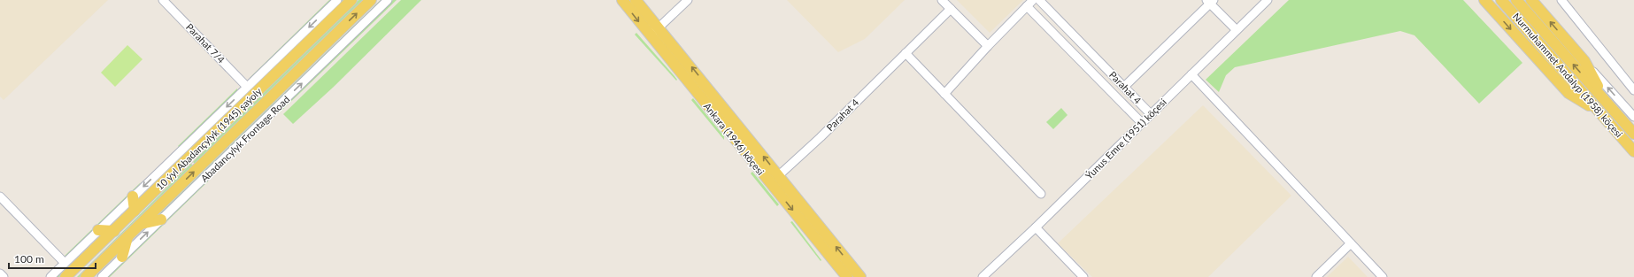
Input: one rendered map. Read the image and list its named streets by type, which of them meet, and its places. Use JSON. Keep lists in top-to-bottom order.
{
  "streets": {
    "main road": ["Nurmuhammet Andalyp (1958) köçesi", "10 ýyl Abadançylyk (1945) şaýoly", "Ankara (1946) köçesi"],
    "street": [
      "Parahat 7/4",
      "Parahat 4",
      "Abadancylyk Frontage Road",
      "Ýunus Emre (1951) köçesi"
    ]
  },
  "crossings": [
    ["Parahat 4", "Ankara (1946) köçesi"],
    ["Parahat 4", "Ýunus Emre (1951) köçesi"]
  ],
  "scale_bar": "100 m"
}
